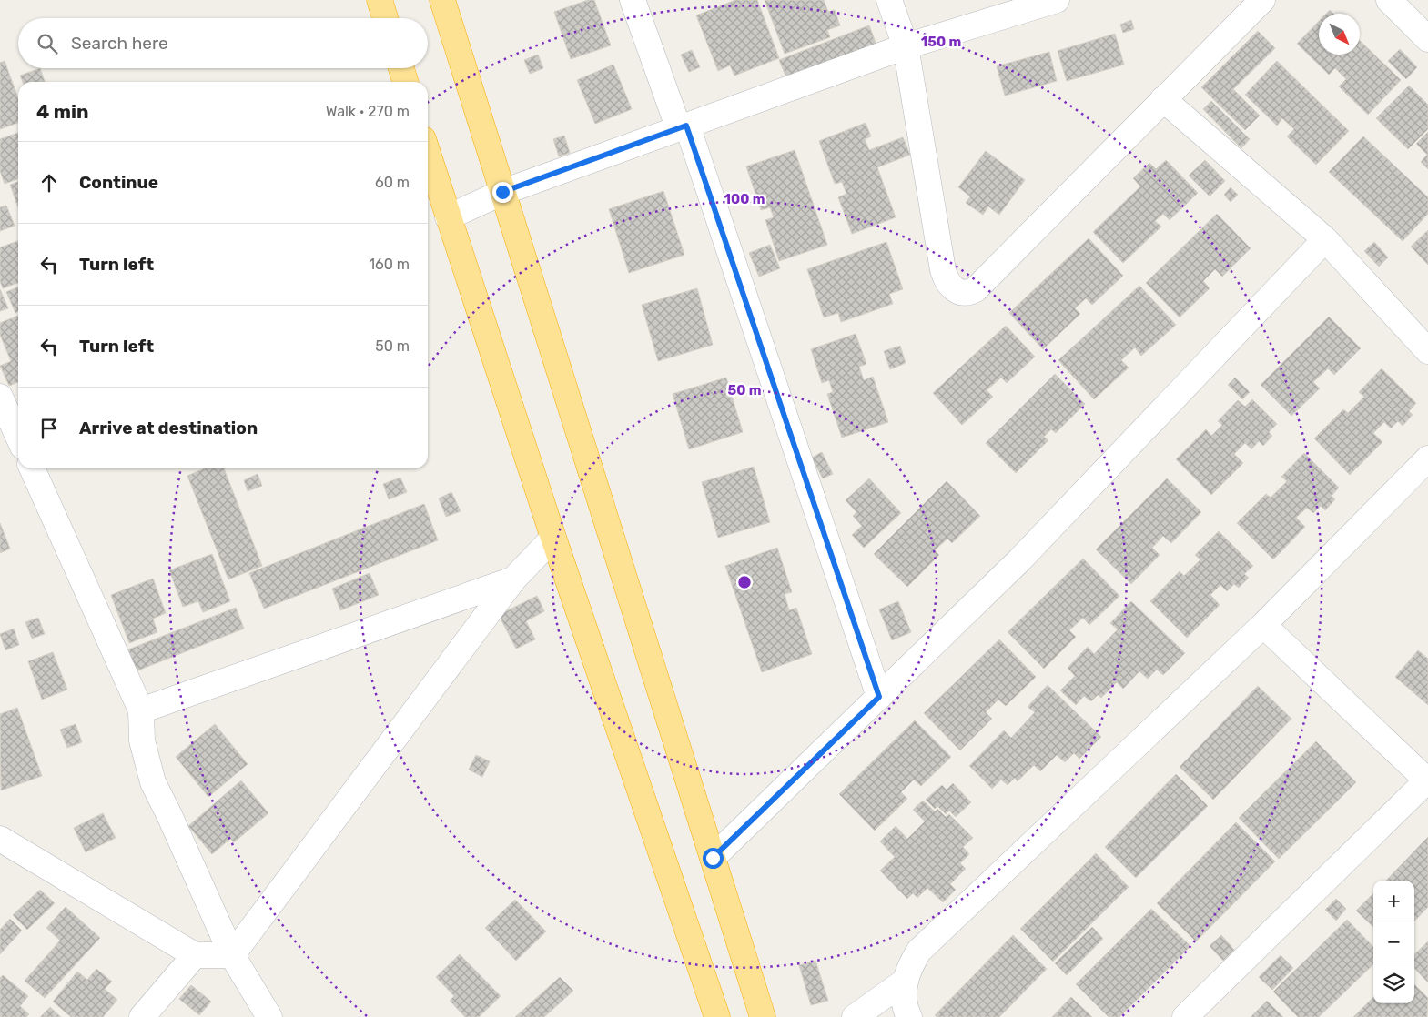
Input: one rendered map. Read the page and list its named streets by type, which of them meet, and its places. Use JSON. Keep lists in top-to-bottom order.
{
  "north": "bottom right",
  "page": {
    "search": "Search here",
    "heading": ["4 min", "Walk · 270 m"],
    "list": [
      ["Continue", "60 m"],
      ["Turn left", "160 m"],
      ["Turn left", "50 m"],
      "Arrive at destination"
    ],
    "map_buttons": ["+", "−"]
  },
  "rings": ["150 m", "100 m", "50 m"]
}
